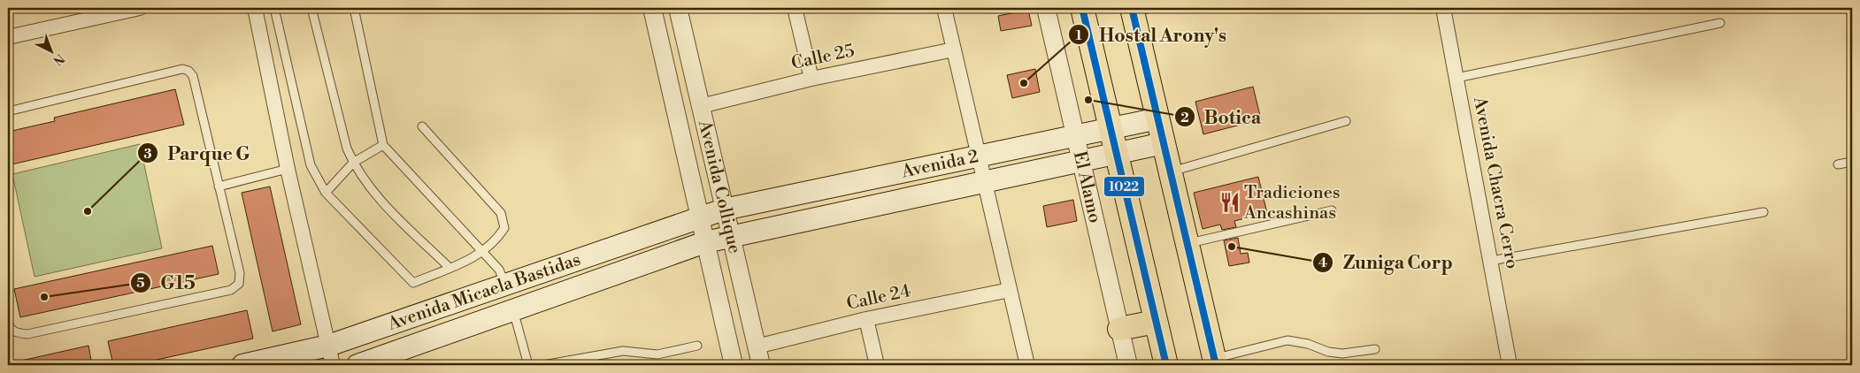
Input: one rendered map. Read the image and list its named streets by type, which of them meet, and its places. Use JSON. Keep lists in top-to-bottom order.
{
  "streets": {
    "main road": ["Avenida 2", "Avenida Micaela Bastidas"],
    "street": [
      "Calle 25",
      "Avenida Chacra Cerro",
      "Avenida Collique",
      "El Alamo",
      "Calle 24"
    ]
  },
  "crossings": [
    ["Calle 25", "Avenida Collique"],
    ["Avenida 2", "Avenida Collique"],
    ["Avenida 2", "El Alamo"],
    ["Avenida 2", "Avenida Micaela Bastidas"],
    ["Avenida Collique", "Avenida Micaela Bastidas"],
    ["Avenida Collique", "Calle 24"]
  ],
  "places": {
    "other": [
      "Hostal Arony's",
      "Botica",
      "Parque G",
      "Zuniga Corp",
      "G15"
    ],
    "restaurant": ["Tradiciones Ancashinas"]
  },
  "lines": ["transit line 1022"],
  "north": "bottom right"
}
